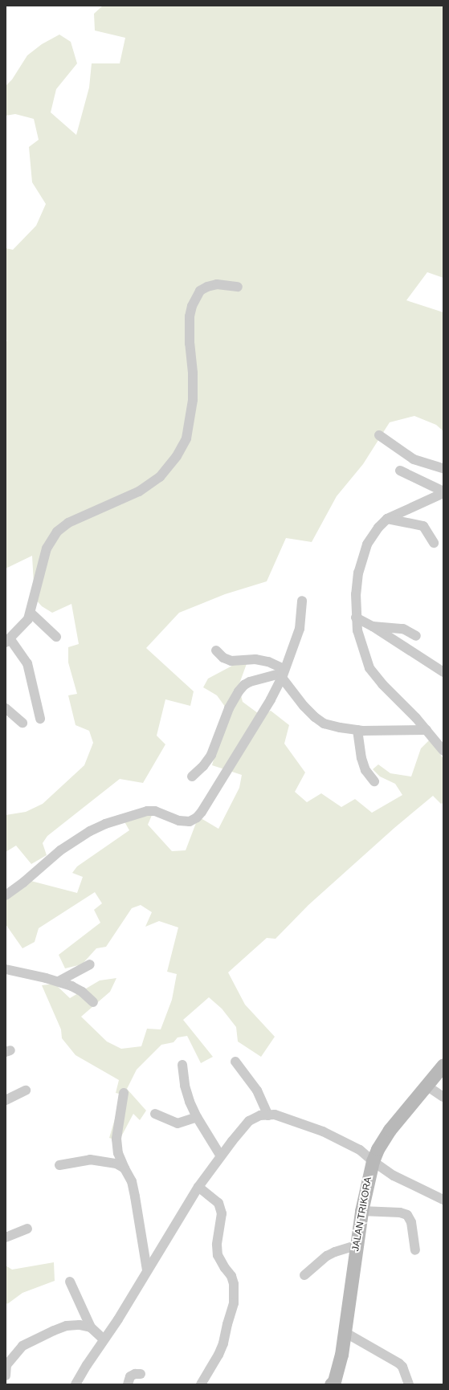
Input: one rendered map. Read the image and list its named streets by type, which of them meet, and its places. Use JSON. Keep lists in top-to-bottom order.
{
  "streets": {
    "street": ["JALAN TRIKORA"]
  }
}
